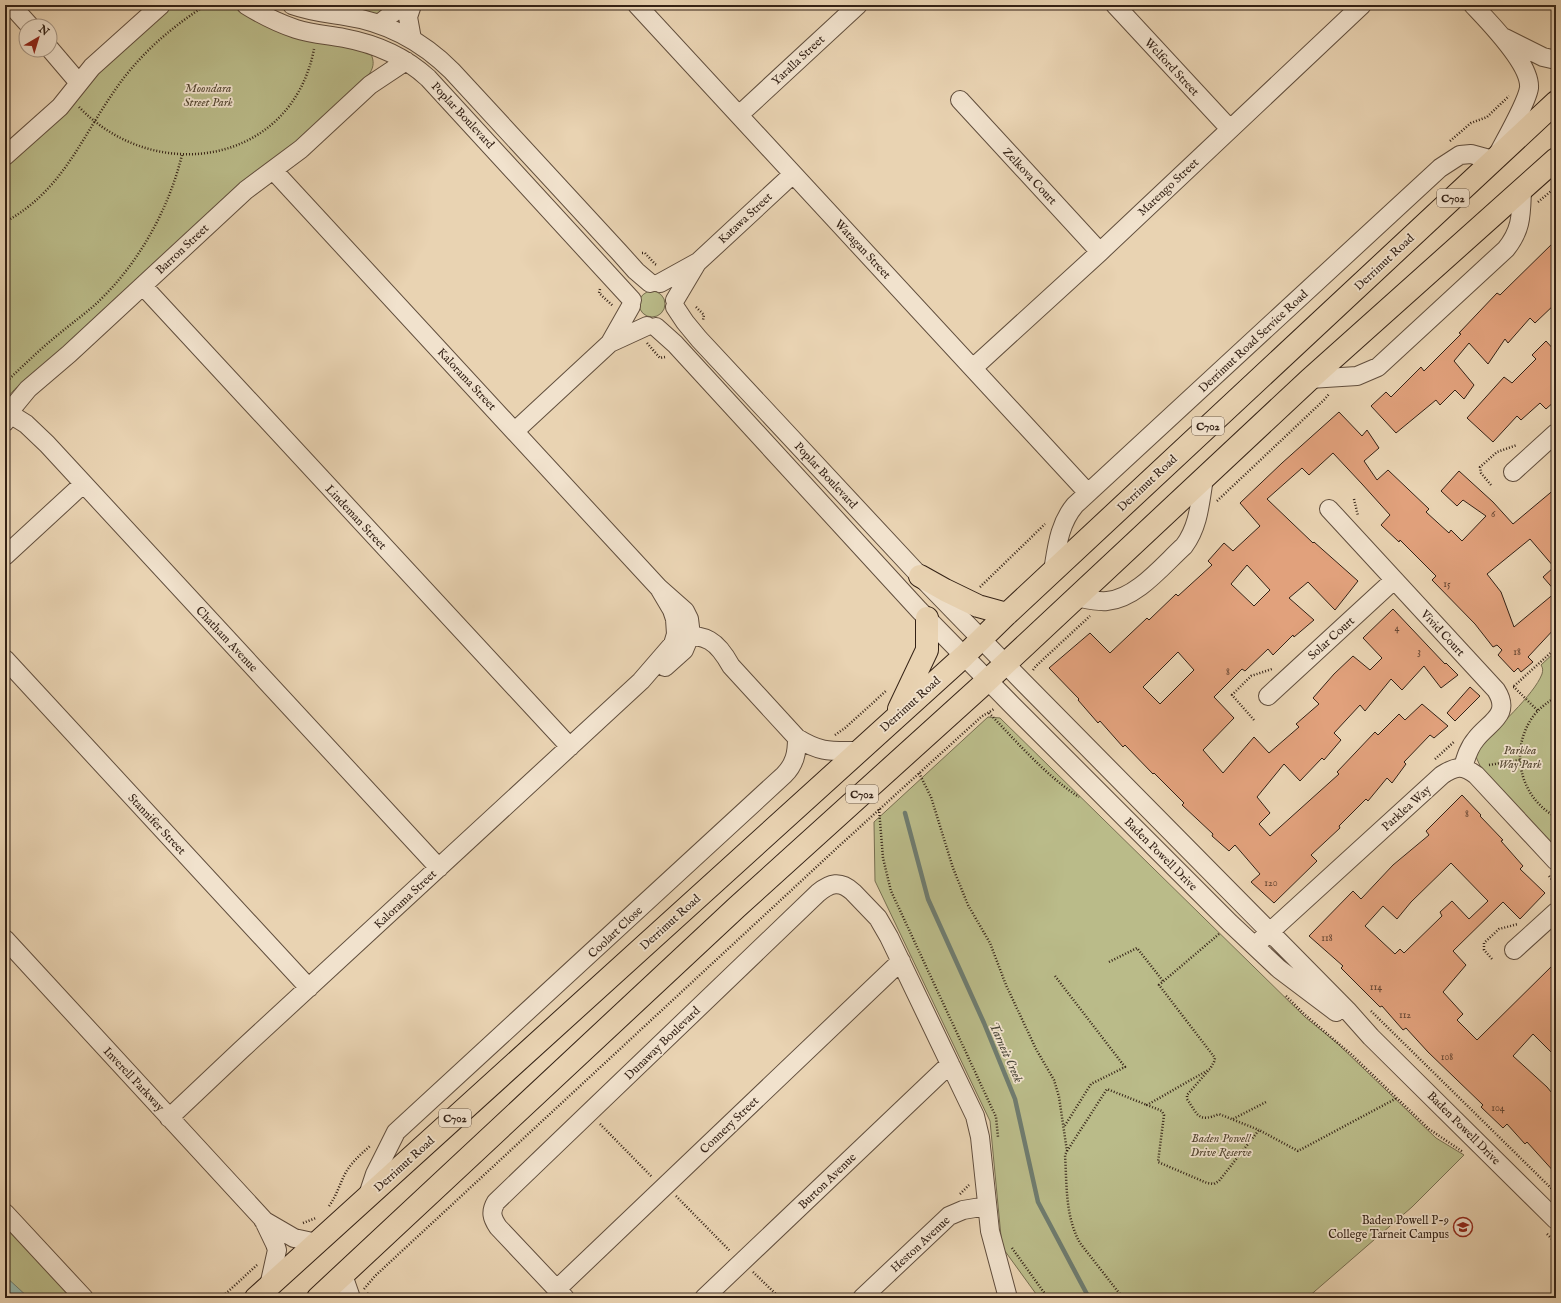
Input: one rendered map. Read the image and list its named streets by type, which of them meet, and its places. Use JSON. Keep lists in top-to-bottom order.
{
  "streets": {
    "highway": ["C702", "Derrimut Road"],
    "street": [
      "Yaralla Street",
      "Welford Street",
      "Poplar Boulevard",
      "Zelkova Court",
      "Marengo Street",
      "Katawa Street",
      "Barron Street",
      "Watagan Street",
      "Derrimut Road Service Road",
      "Kalorama Street",
      "Lindeman Street",
      "Vivid Court",
      "Solar Court",
      "Chatham Avenue",
      "Parklea Way",
      "Stannifer Street",
      "Baden Powell Drive",
      "Coolart Close",
      "Dunaway Boulevard",
      "Inverell Parkway",
      "Connery Street",
      "Burton Avenue",
      "Heston Avenue"
    ]
  },
  "crossings": [
    ["Yaralla Street", "Watagan Street"],
    ["Welford Street", "Marengo Street"],
    ["Poplar Boulevard", "Katawa Street"],
    ["Poplar Boulevard", "Barron Street"],
    ["Poplar Boulevard", "Derrimut Road"],
    ["Poplar Boulevard", "Baden Powell Drive"],
    ["Zelkova Court", "Marengo Street"],
    ["Marengo Street", "Watagan Street"],
    ["C702", "Baden Powell Drive"],
    ["Katawa Street", "Watagan Street"],
    ["Barron Street", "Kalorama Street"],
    ["Barron Street", "Lindeman Street"],
    ["Barron Street", "Chatham Avenue"],
    ["Watagan Street", "Derrimut Road Service Road"],
    ["Derrimut Road", "Derrimut Road Service Road"],
    ["Derrimut Road", "Baden Powell Drive"],
    ["Derrimut Road", "Coolart Close"],
    ["Derrimut Road", "Inverell Parkway"],
    ["Kalorama Street", "Lindeman Street"],
    ["Kalorama Street", "Chatham Avenue"],
    ["Kalorama Street", "Stannifer Street"],
    ["Kalorama Street", "Inverell Parkway"],
    ["Vivid Court", "Solar Court"],
    ["Parklea Way", "Baden Powell Drive"],
    ["Dunaway Boulevard", "Connery Street"]
  ],
  "water": ["Tarneit Creek"],
  "parks": ["Moondara Street Park", "Parklea Way Park", "Baden Powell Drive Reserve"],
  "places": {
    "school or university": ["Baden Powell P-9 College Tarneit Campus"]
  },
  "house_numbers": [
    "6",
    "15",
    "4",
    "3",
    "18",
    "8",
    "8",
    "120",
    "118",
    "114",
    "112",
    "108",
    "104"
  ],
  "north": "top right"
}
